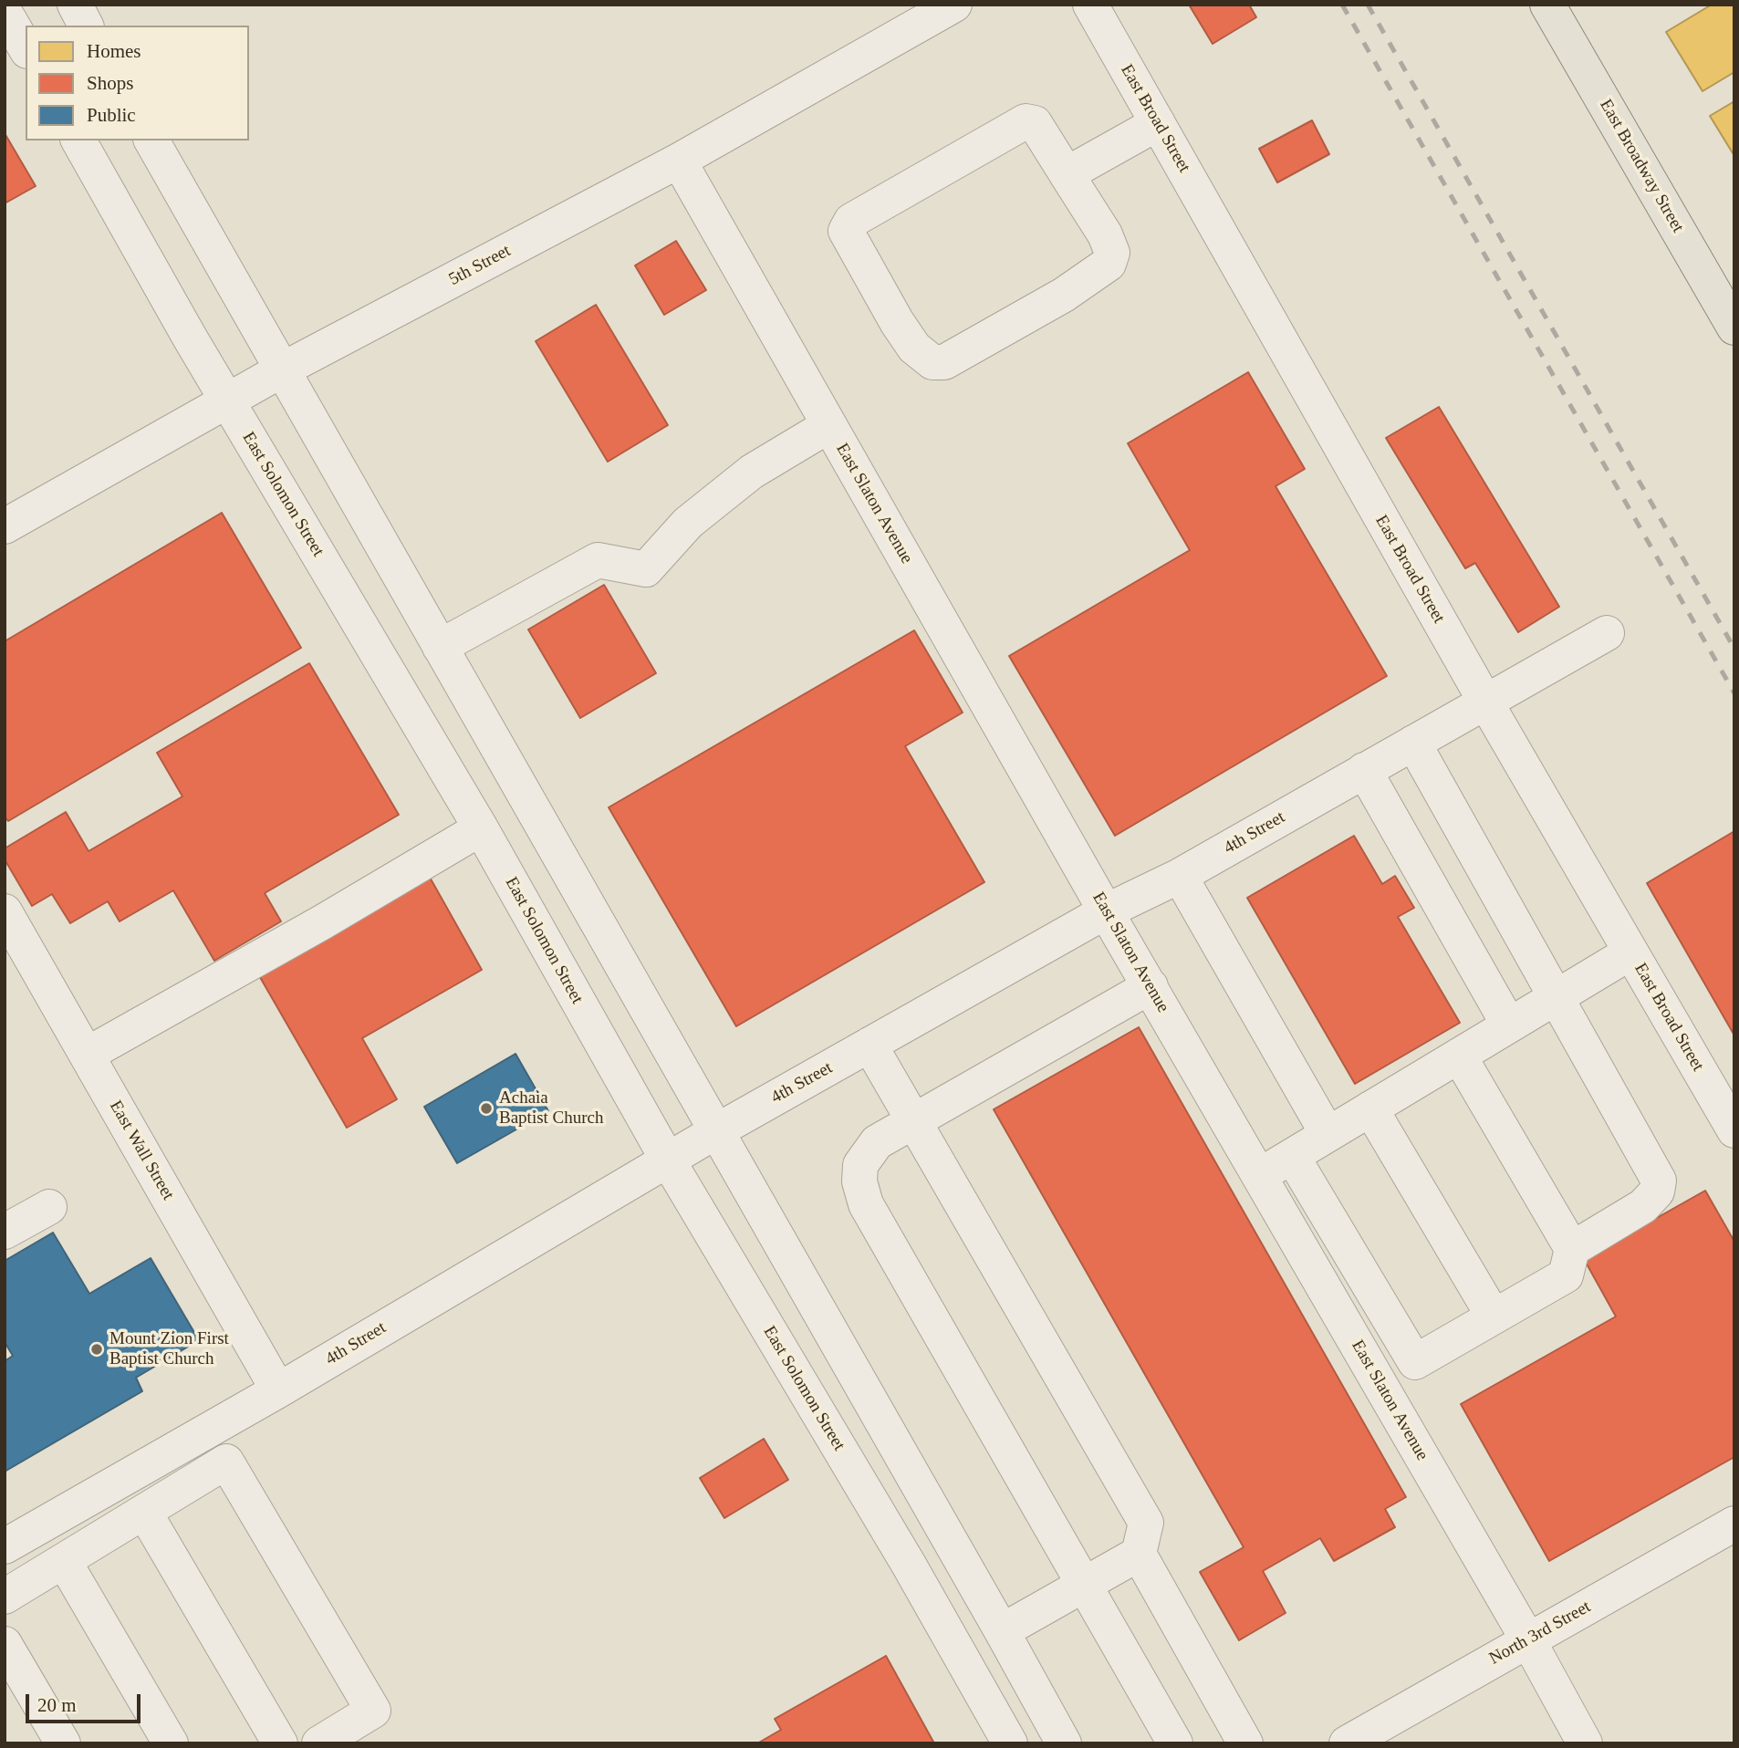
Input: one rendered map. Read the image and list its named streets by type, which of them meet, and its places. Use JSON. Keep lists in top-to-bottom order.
{
  "streets": {
    "main road": ["East Broadway Street"],
    "street": [
      "East Broad Street",
      "5th Street",
      "East Solomon Street",
      "East Slaton Avenue",
      "4th Street",
      "East Wall Street",
      "North 3rd Street"
    ]
  },
  "crossings": [
    ["East Broad Street", "4th Street"],
    ["5th Street", "East Solomon Street"],
    ["5th Street", "East Slaton Avenue"],
    ["East Solomon Street", "4th Street"],
    ["East Slaton Avenue", "4th Street"],
    ["East Slaton Avenue", "North 3rd Street"],
    ["4th Street", "East Wall Street"]
  ],
  "places": ["Achaia Baptist Church", "Mount Zion First Baptist Church"],
  "legend": ["Homes", "Shops", "Public"],
  "scale_bar": "20 m"
}
